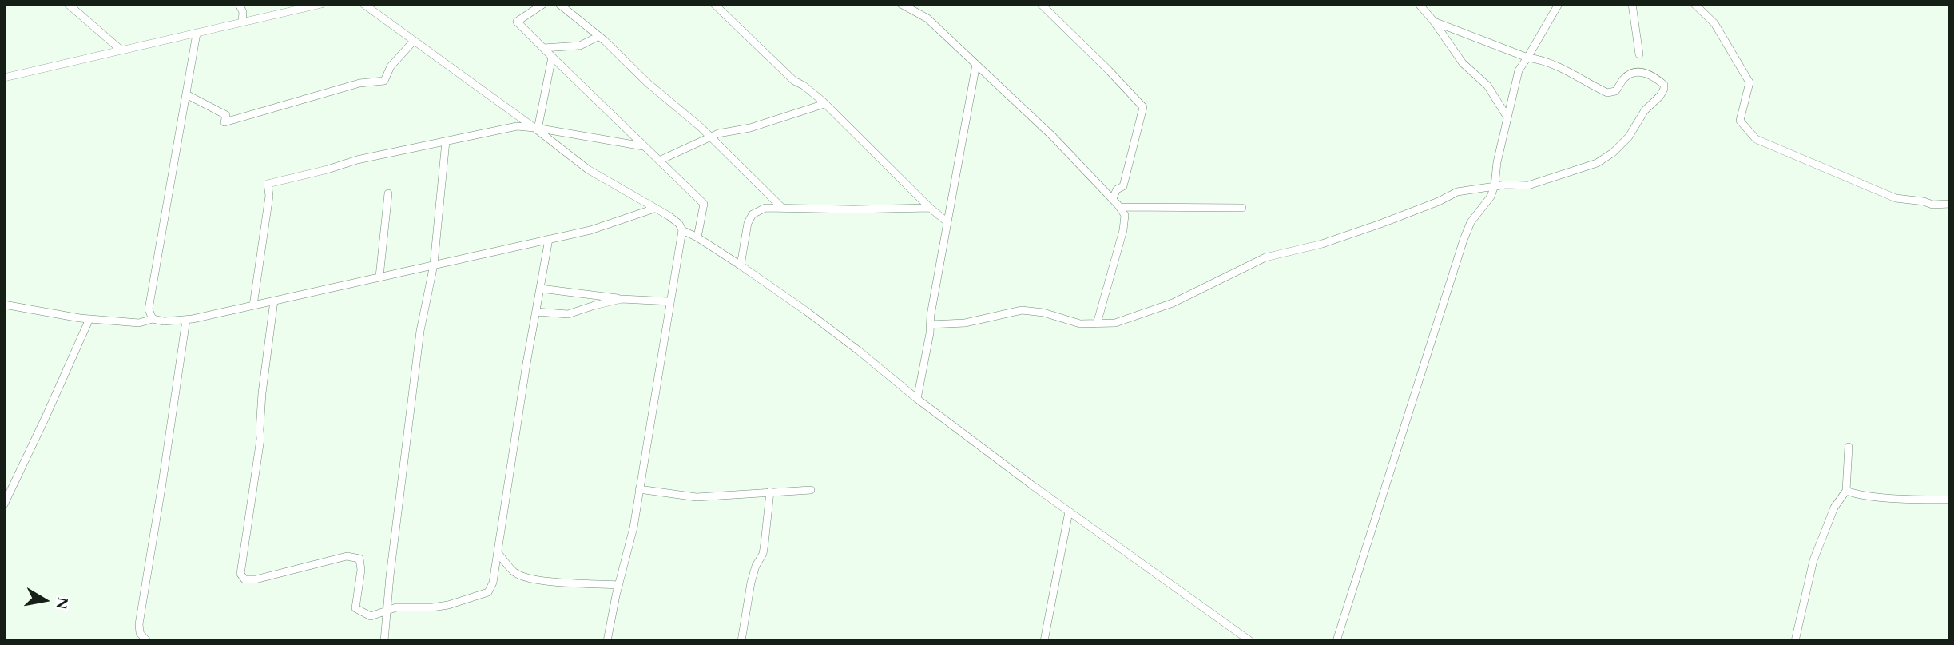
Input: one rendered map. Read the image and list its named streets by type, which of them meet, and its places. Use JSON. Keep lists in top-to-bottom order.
{
  "north": "right"
}
